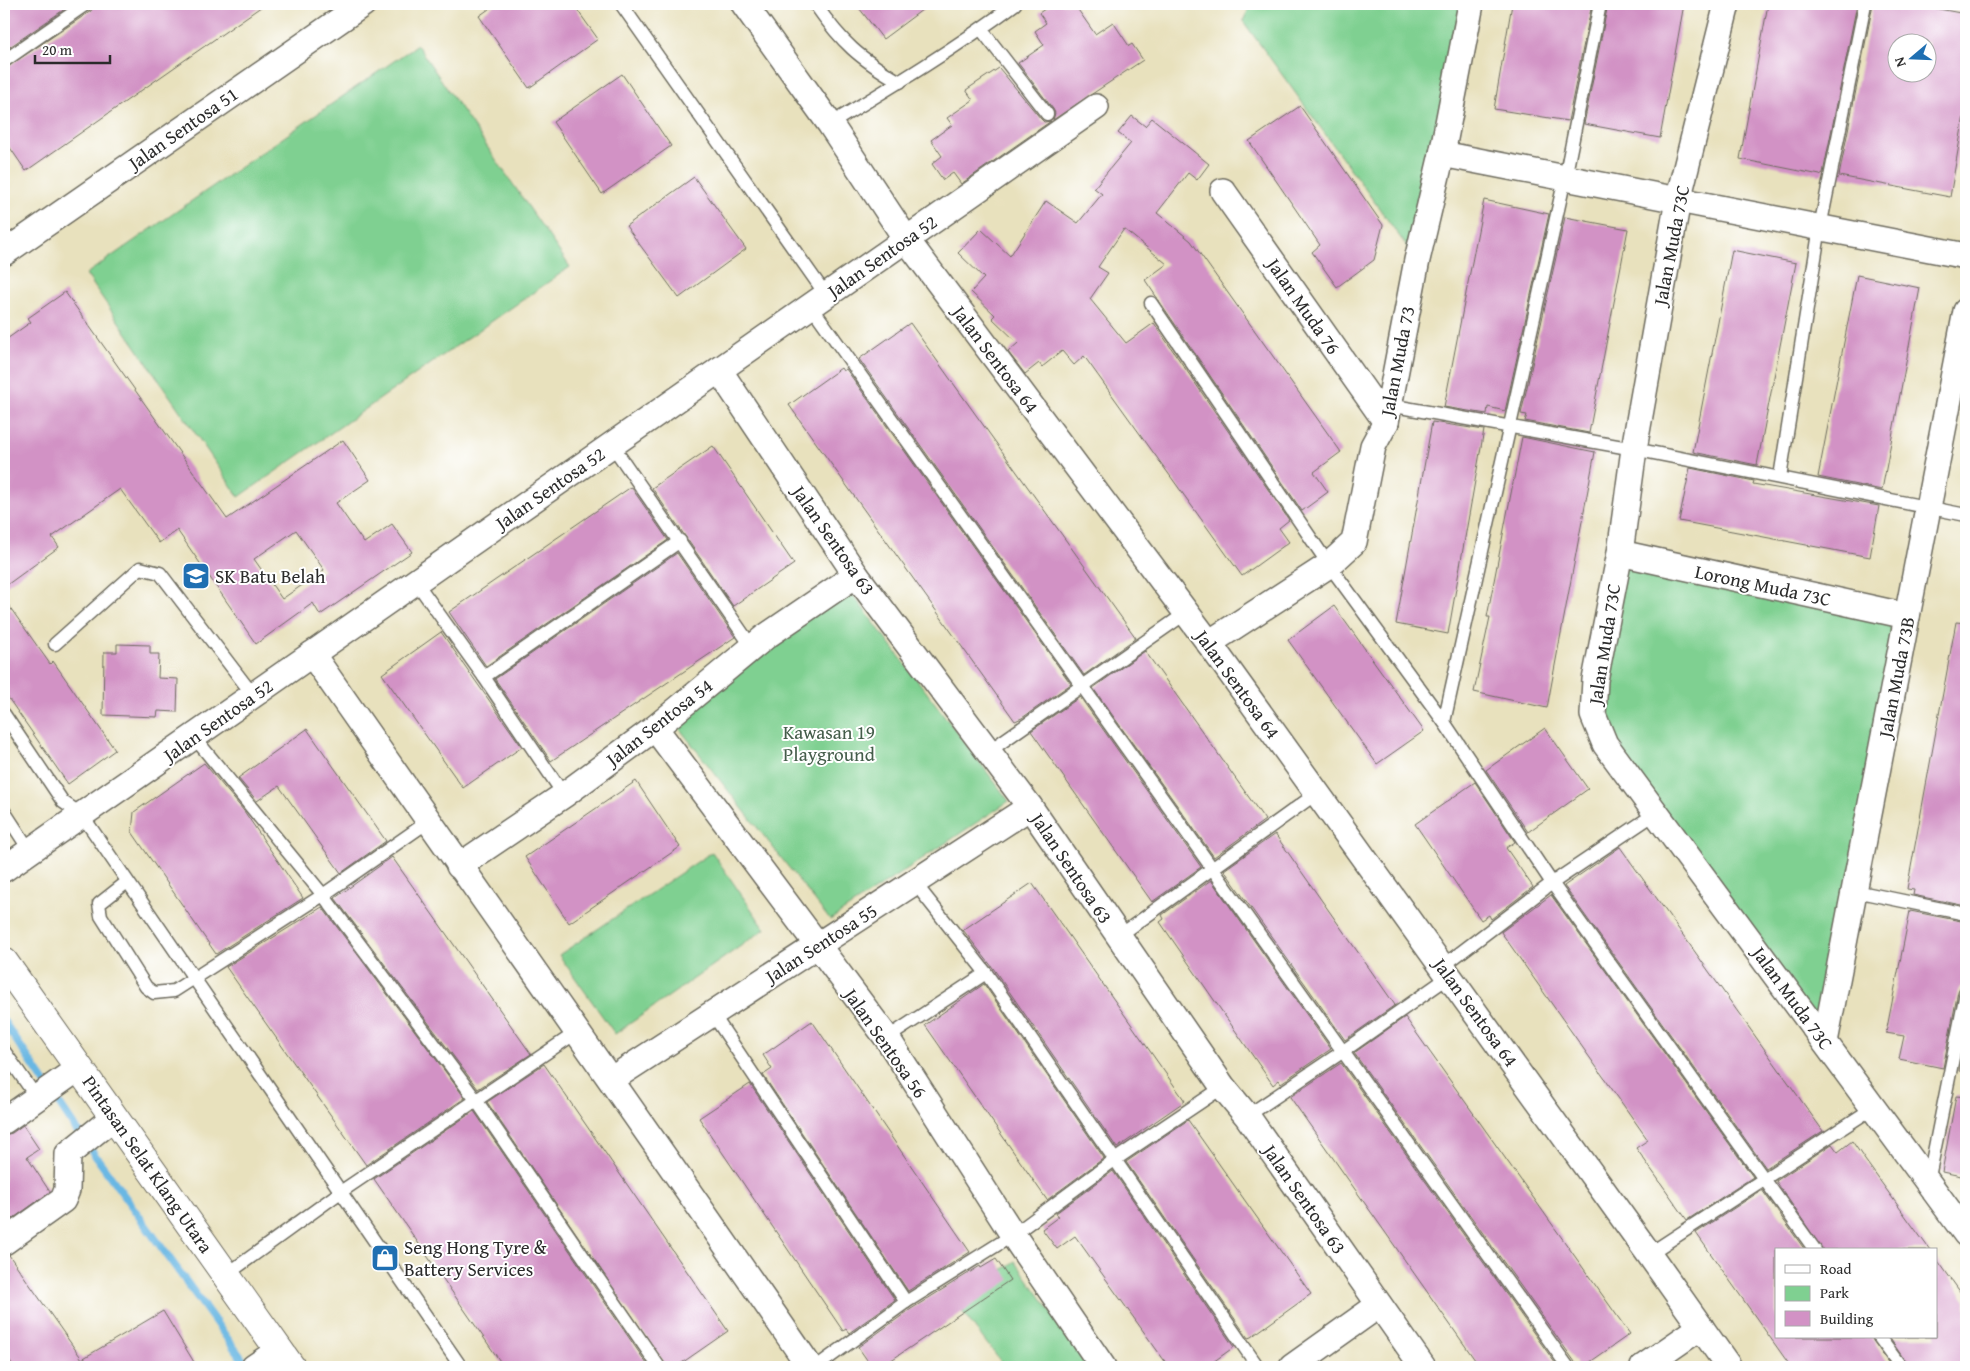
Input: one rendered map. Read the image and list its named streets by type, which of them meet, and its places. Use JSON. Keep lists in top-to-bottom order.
{
  "streets": {
    "highway": ["Pintasan Selat Klang Utara"],
    "street": [
      "Jalan Sentosa 51",
      "Jalan Muda 73C",
      "Jalan Sentosa 52",
      "Jalan Muda 76",
      "Jalan Sentosa 64",
      "Jalan Muda 73",
      "Jalan Sentosa 63",
      "Lorong Muda 73C",
      "Jalan Muda 73B",
      "Jalan Sentosa 54",
      "Jalan Sentosa 55",
      "Jalan Sentosa 56"
    ]
  },
  "crossings": [
    ["Jalan Muda 73C", "Lorong Muda 73C"],
    ["Jalan Muda 73C", "Jalan Muda 73B"],
    ["Jalan Sentosa 52", "Jalan Sentosa 64"],
    ["Jalan Sentosa 52", "Jalan Sentosa 63"],
    ["Jalan Muda 76", "Jalan Muda 73"],
    ["Jalan Sentosa 64", "Jalan Muda 73"],
    ["Jalan Sentosa 63", "Jalan Sentosa 54"],
    ["Jalan Sentosa 63", "Jalan Sentosa 55"],
    ["Lorong Muda 73C", "Jalan Muda 73B"],
    ["Jalan Sentosa 54", "Jalan Sentosa 56"],
    ["Jalan Sentosa 55", "Jalan Sentosa 56"]
  ],
  "parks": ["Kawasan 19 Playground"],
  "places": {
    "school or university": ["SK Batu Belah"],
    "shop": ["Seng Hong Tyre & Battery Services"]
  },
  "legend": ["Road", "Park", "Building"],
  "scale_bar": "20 m",
  "north": "left"
}
